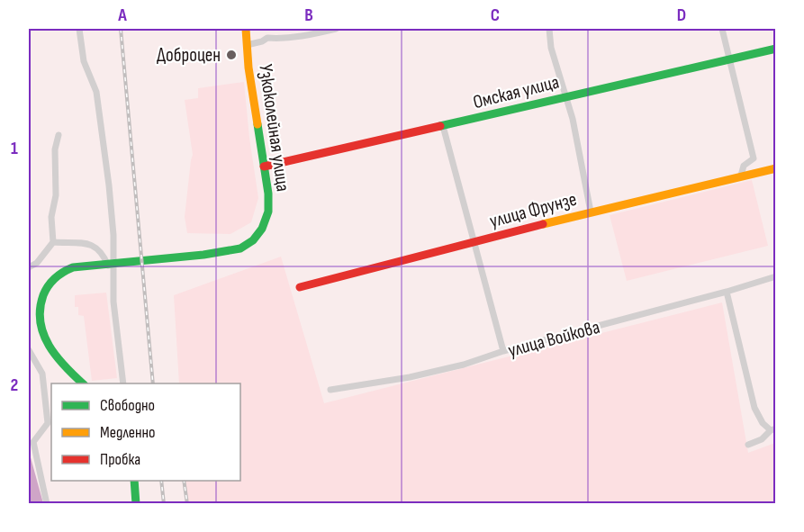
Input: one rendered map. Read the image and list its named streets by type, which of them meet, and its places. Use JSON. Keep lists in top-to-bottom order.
{
  "streets": {
    "street": [
      "Омская улица",
      "Узкоколейная улица",
      "улица Фрунзе",
      "улица Войкова"
    ]
  },
  "crossings": [
    ["Омская улица", "Узкоколейная улица"]
  ],
  "places": ["Доброцен"],
  "legend": ["Свободно", "Медленно", "Пробка"],
  "grid": {
    "columns": [
      "A",
      "B",
      "C",
      "D"
    ],
    "rows": ["1", "2"]
  }
}
